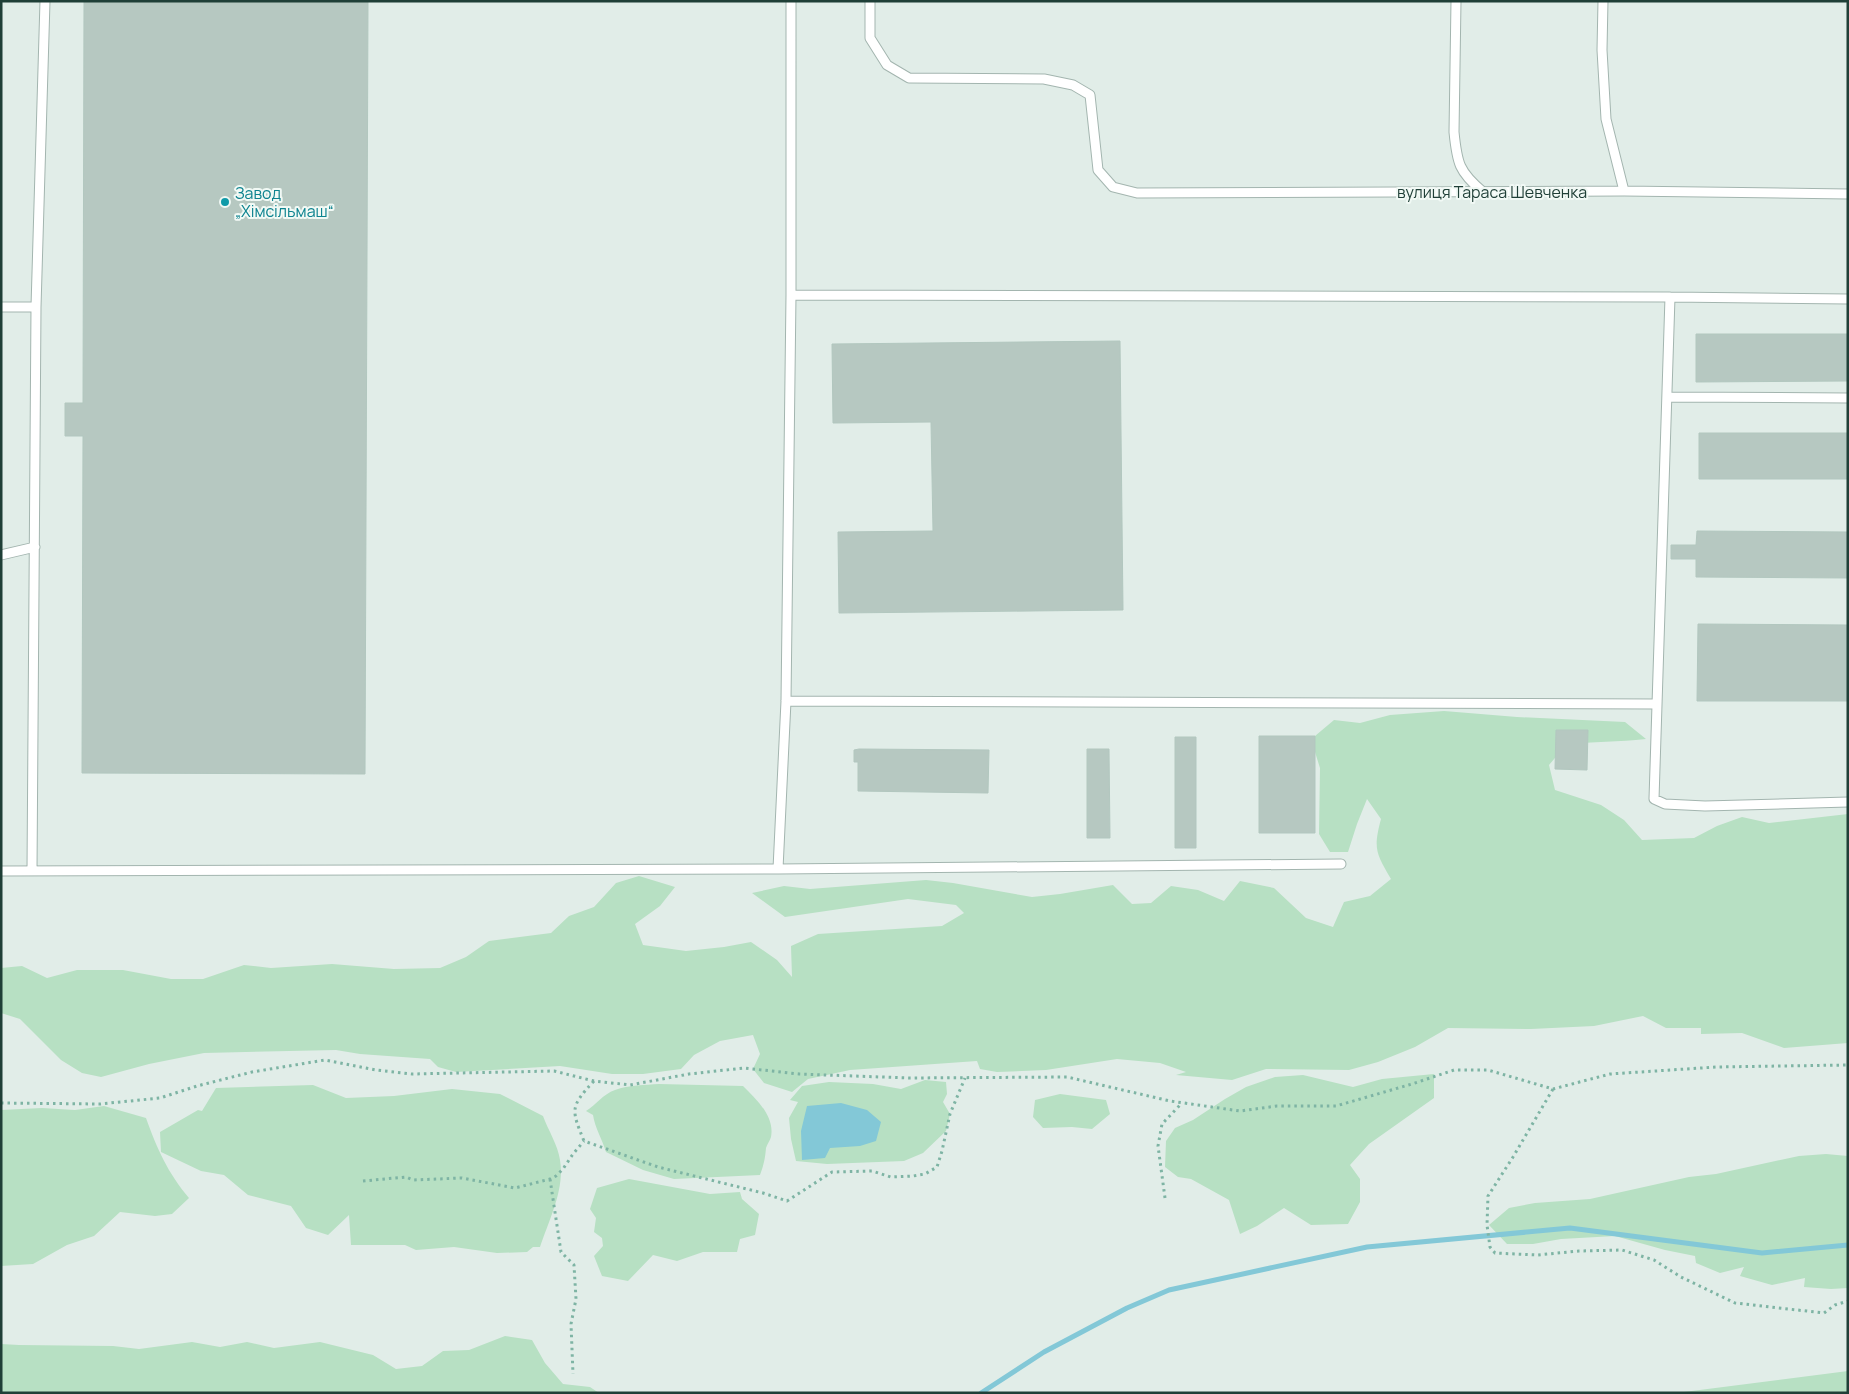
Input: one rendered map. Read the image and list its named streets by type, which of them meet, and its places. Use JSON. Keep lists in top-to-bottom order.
{
  "streets": {
    "lane": ["вулиця Тараса Шевченка"]
  },
  "places": ["Завод „Хімсільмаш“"]
}
